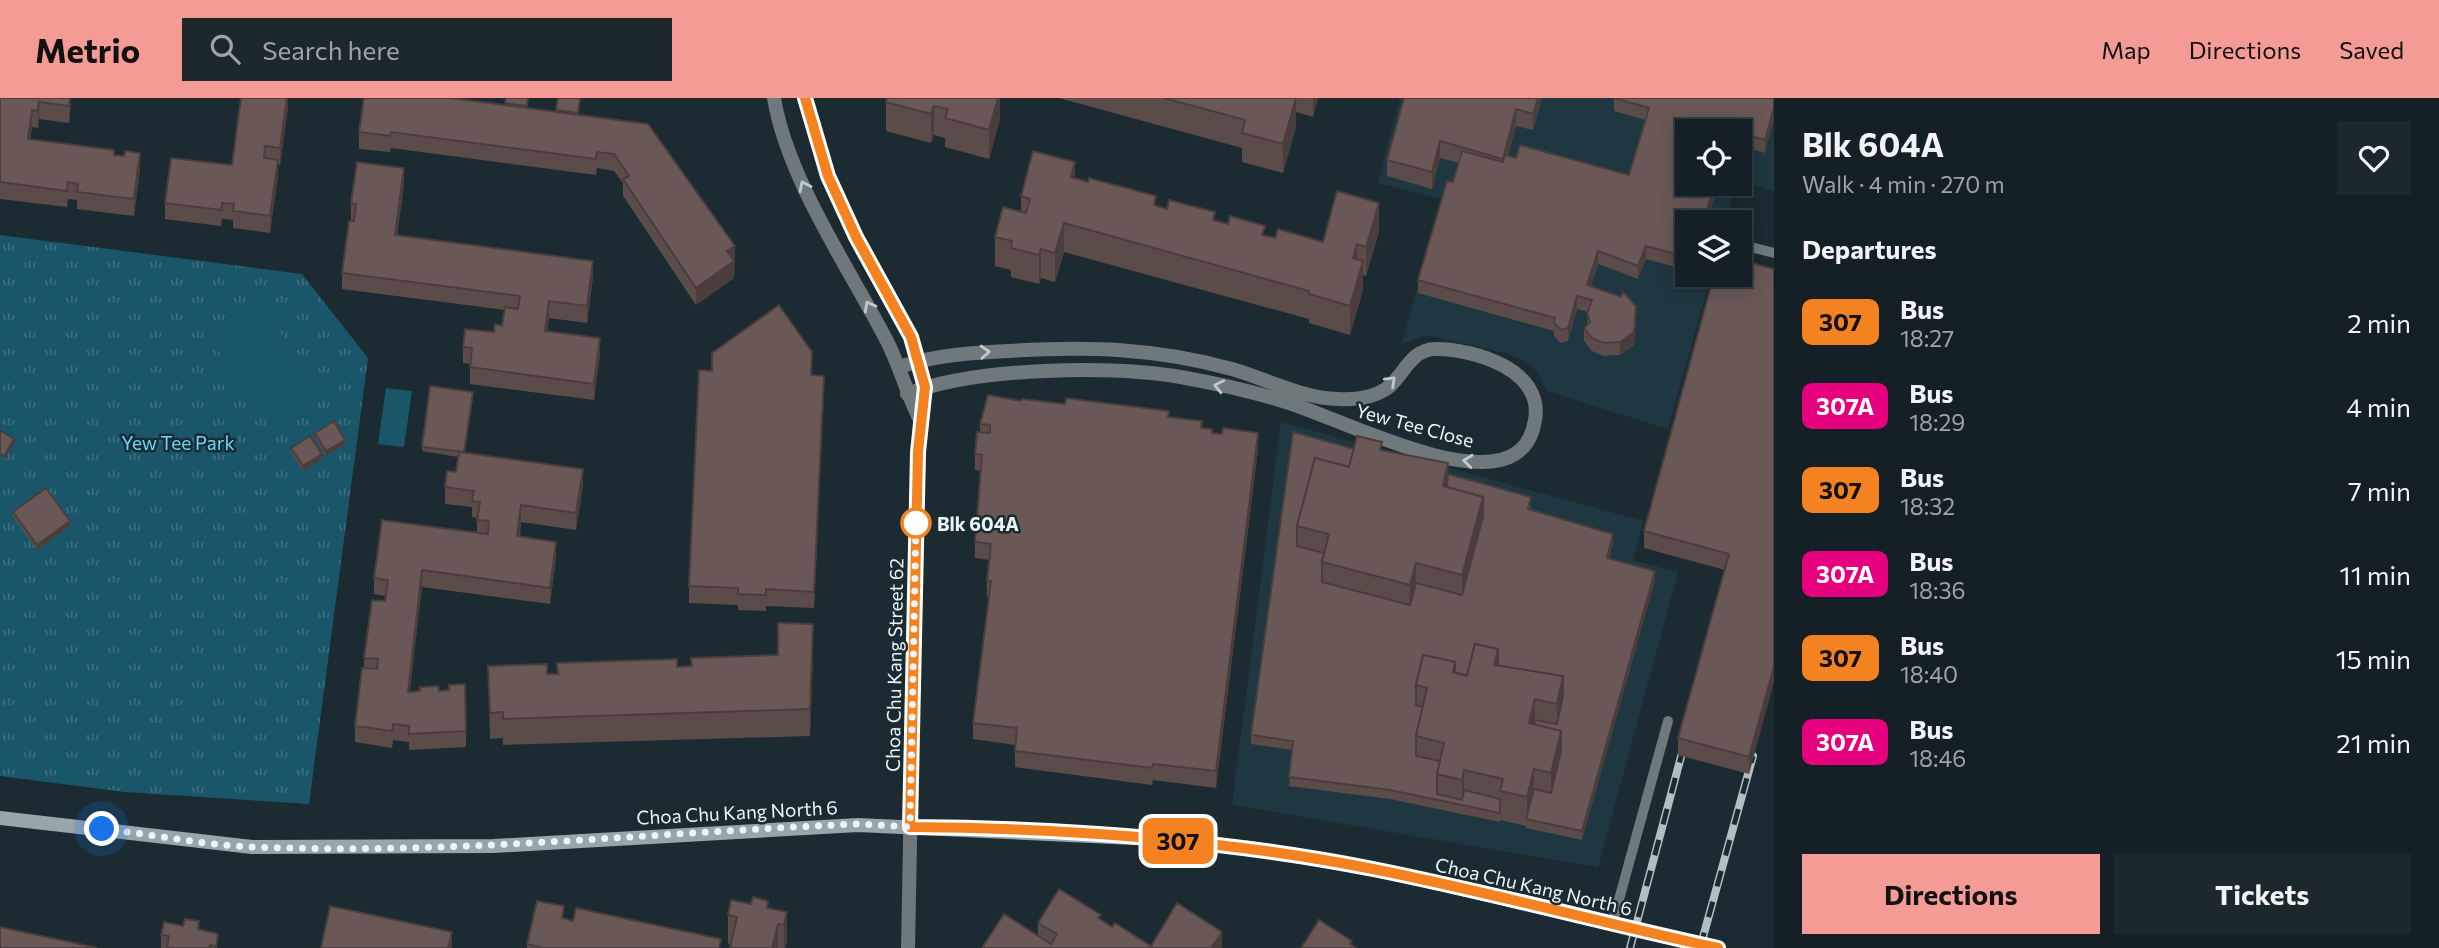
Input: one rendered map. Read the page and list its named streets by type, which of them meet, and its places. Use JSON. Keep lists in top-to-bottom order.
{
  "streets": {
    "street": ["Yew Tee Close", "Choa Chu Kang Street 62", "Choa Chu Kang North 6"]
  },
  "crossings": [
    ["Yew Tee Close", "Choa Chu Kang Street 62"],
    ["Choa Chu Kang Street 62", "Choa Chu Kang North 6"]
  ],
  "parks": ["Yew Tee Park"],
  "places": ["Blk 604A"],
  "lines": ["bus line 307"],
  "page": {
    "header": "Metrio",
    "search": "Search here",
    "nav": ["Map", "Directions", "Saved"],
    "on_map": "307",
    "heading": [
      ["Blk 604A", "Walk · 4 min · 270 m"],
      "Departures"
    ],
    "list": [
      {
        "mark": "307",
        "name": "Bus",
        "note": "18:27",
        "value": "2 min"
      },
      {
        "mark": "307A",
        "name": "Bus",
        "note": "18:29",
        "value": "4 min"
      },
      {
        "mark": "307",
        "name": "Bus",
        "note": "18:32",
        "value": "7 min"
      },
      {
        "mark": "307A",
        "name": "Bus",
        "note": "18:36",
        "value": "11 min"
      },
      {
        "mark": "307",
        "name": "Bus",
        "note": "18:40",
        "value": "15 min"
      },
      {
        "mark": "307A",
        "name": "Bus",
        "note": "18:46",
        "value": "21 min"
      }
    ],
    "buttons": ["Directions", "Tickets"]
  }
}
